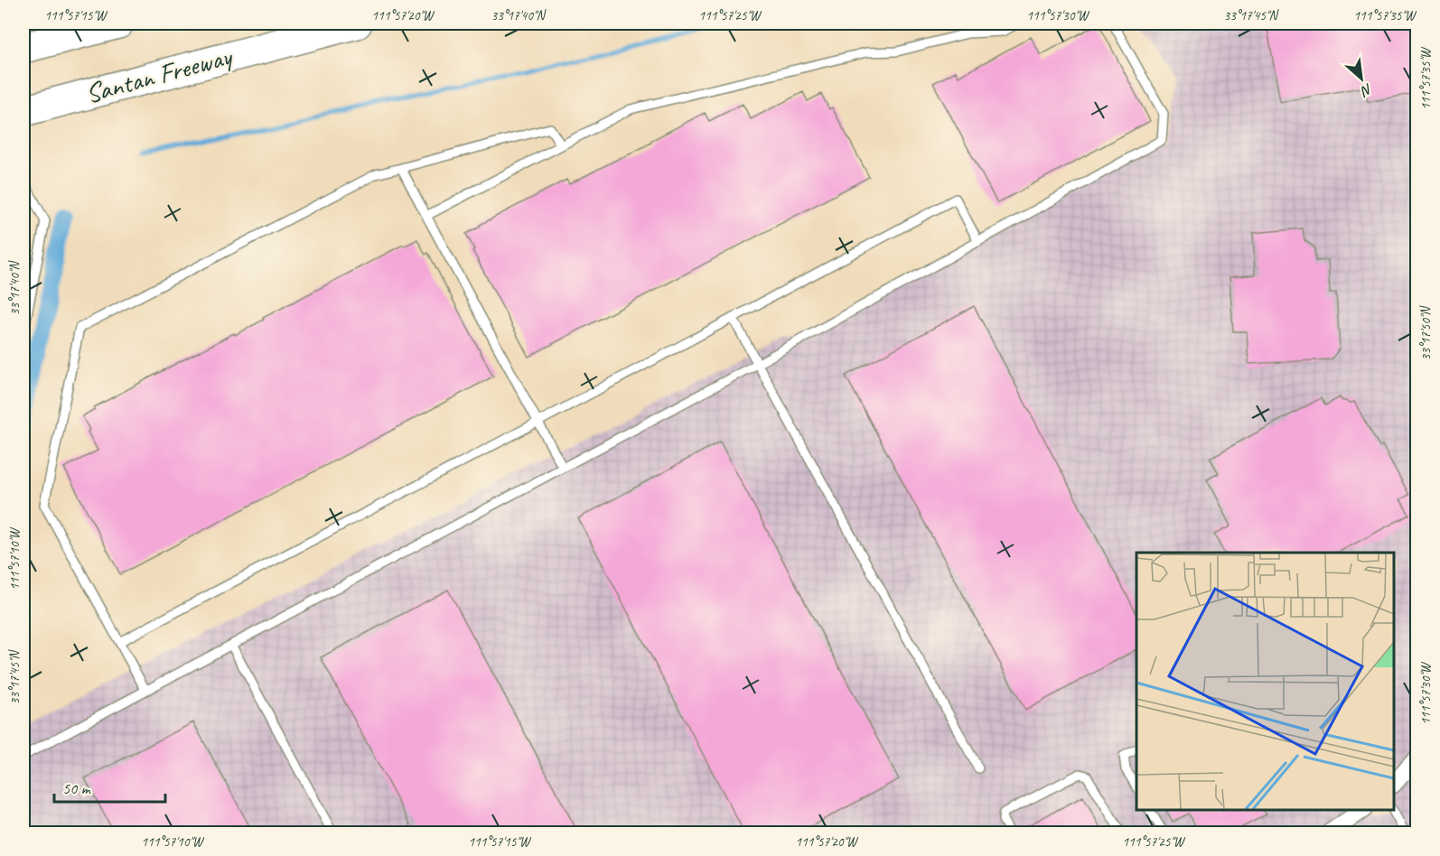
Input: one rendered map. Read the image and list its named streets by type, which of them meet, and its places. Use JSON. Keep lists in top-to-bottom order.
{
  "streets": {
    "highway": ["Santan Freeway"]
  },
  "scale_bar": "50 m",
  "north": "bottom right",
  "coordinates": [
    "111°57'15\"W",
    "111°57'20\"W",
    "33°17'40\"N",
    "111°57'25\"W",
    "111°57'30\"W",
    "33°17'45\"N",
    "111°57'35\"W",
    "33°17'50\"N",
    "111°57'10\"W"
  ]
}
